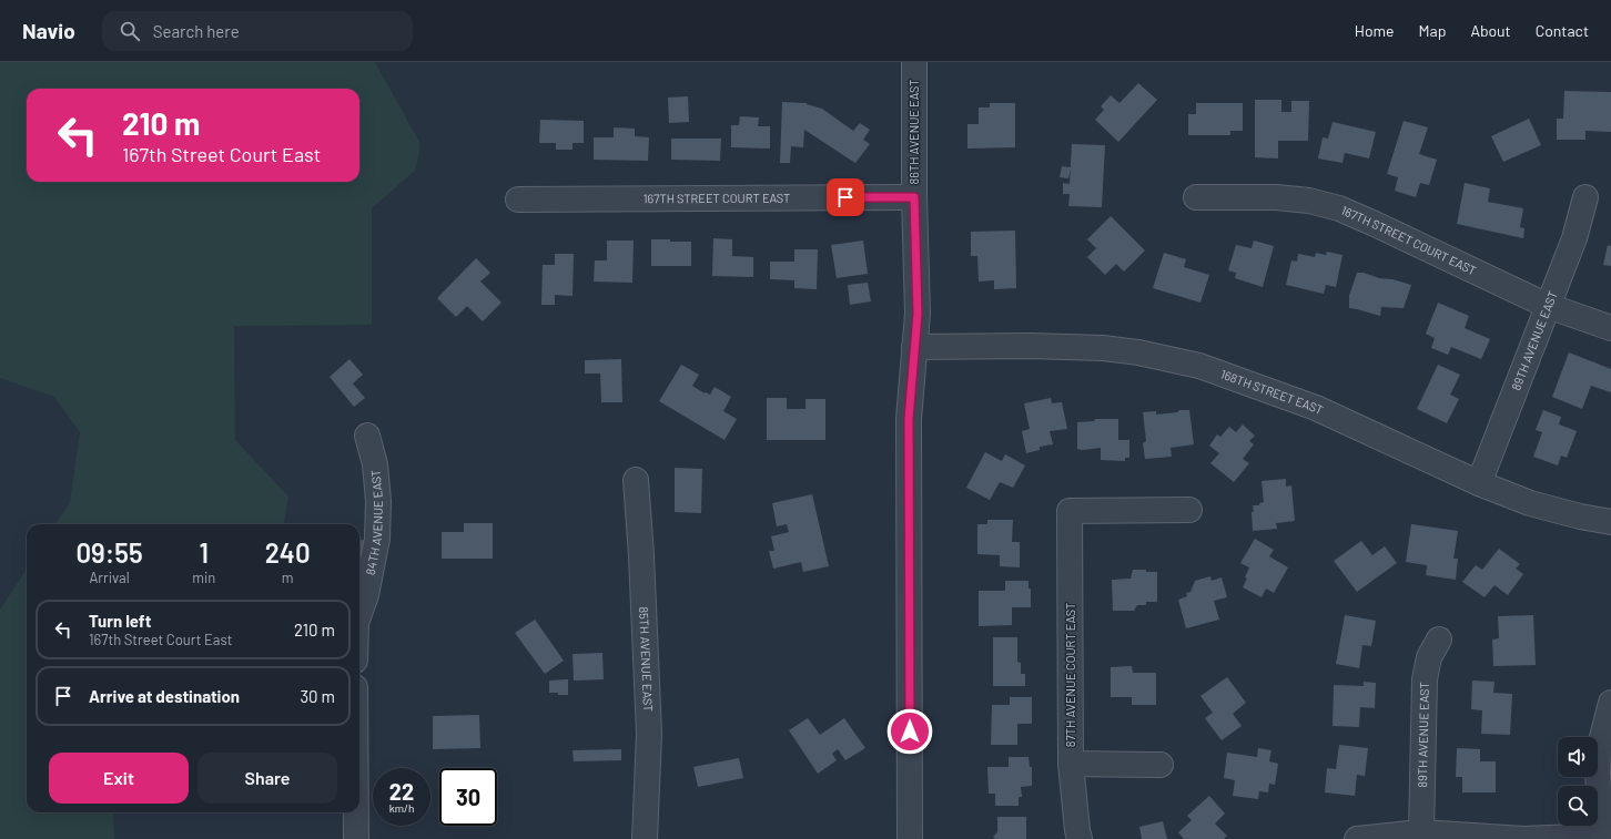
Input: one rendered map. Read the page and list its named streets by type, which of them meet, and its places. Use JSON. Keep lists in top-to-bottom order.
{
  "streets": {
    "street": [
      "86TH AVENUE EAST",
      "167TH STREET COURT EAST",
      "89TH AVENUE EAST",
      "168TH STREET EAST",
      "84TH AVENUE EAST",
      "85TH AVENUE EAST",
      "87TH AVENUE COURT EAST"
    ]
  },
  "crossings": [
    ["86TH AVENUE EAST", "167TH STREET COURT EAST"],
    ["86TH AVENUE EAST", "168TH STREET EAST"],
    ["167TH STREET COURT EAST", "89TH AVENUE EAST"],
    ["89TH AVENUE EAST", "168TH STREET EAST"]
  ],
  "page": {
    "header": "Navio",
    "search": "Search here",
    "nav": [
      "Home",
      "Map",
      "About",
      "Contact"
    ],
    "turn": ["210 m", "167th Street Court East"],
    "eta": [
      "09:55",
      "Arrival",
      "1",
      "min",
      "240",
      "m"
    ],
    "list": [
      {
        "name": "Turn left",
        "note": "167th Street Court East",
        "value": "210 m"
      },
      {
        "name": "Arrive at destination",
        "value": "30 m"
      }
    ],
    "buttons": ["Exit", "Share"],
    "speed": "22 km/h",
    "limit": "30"
  }
}
